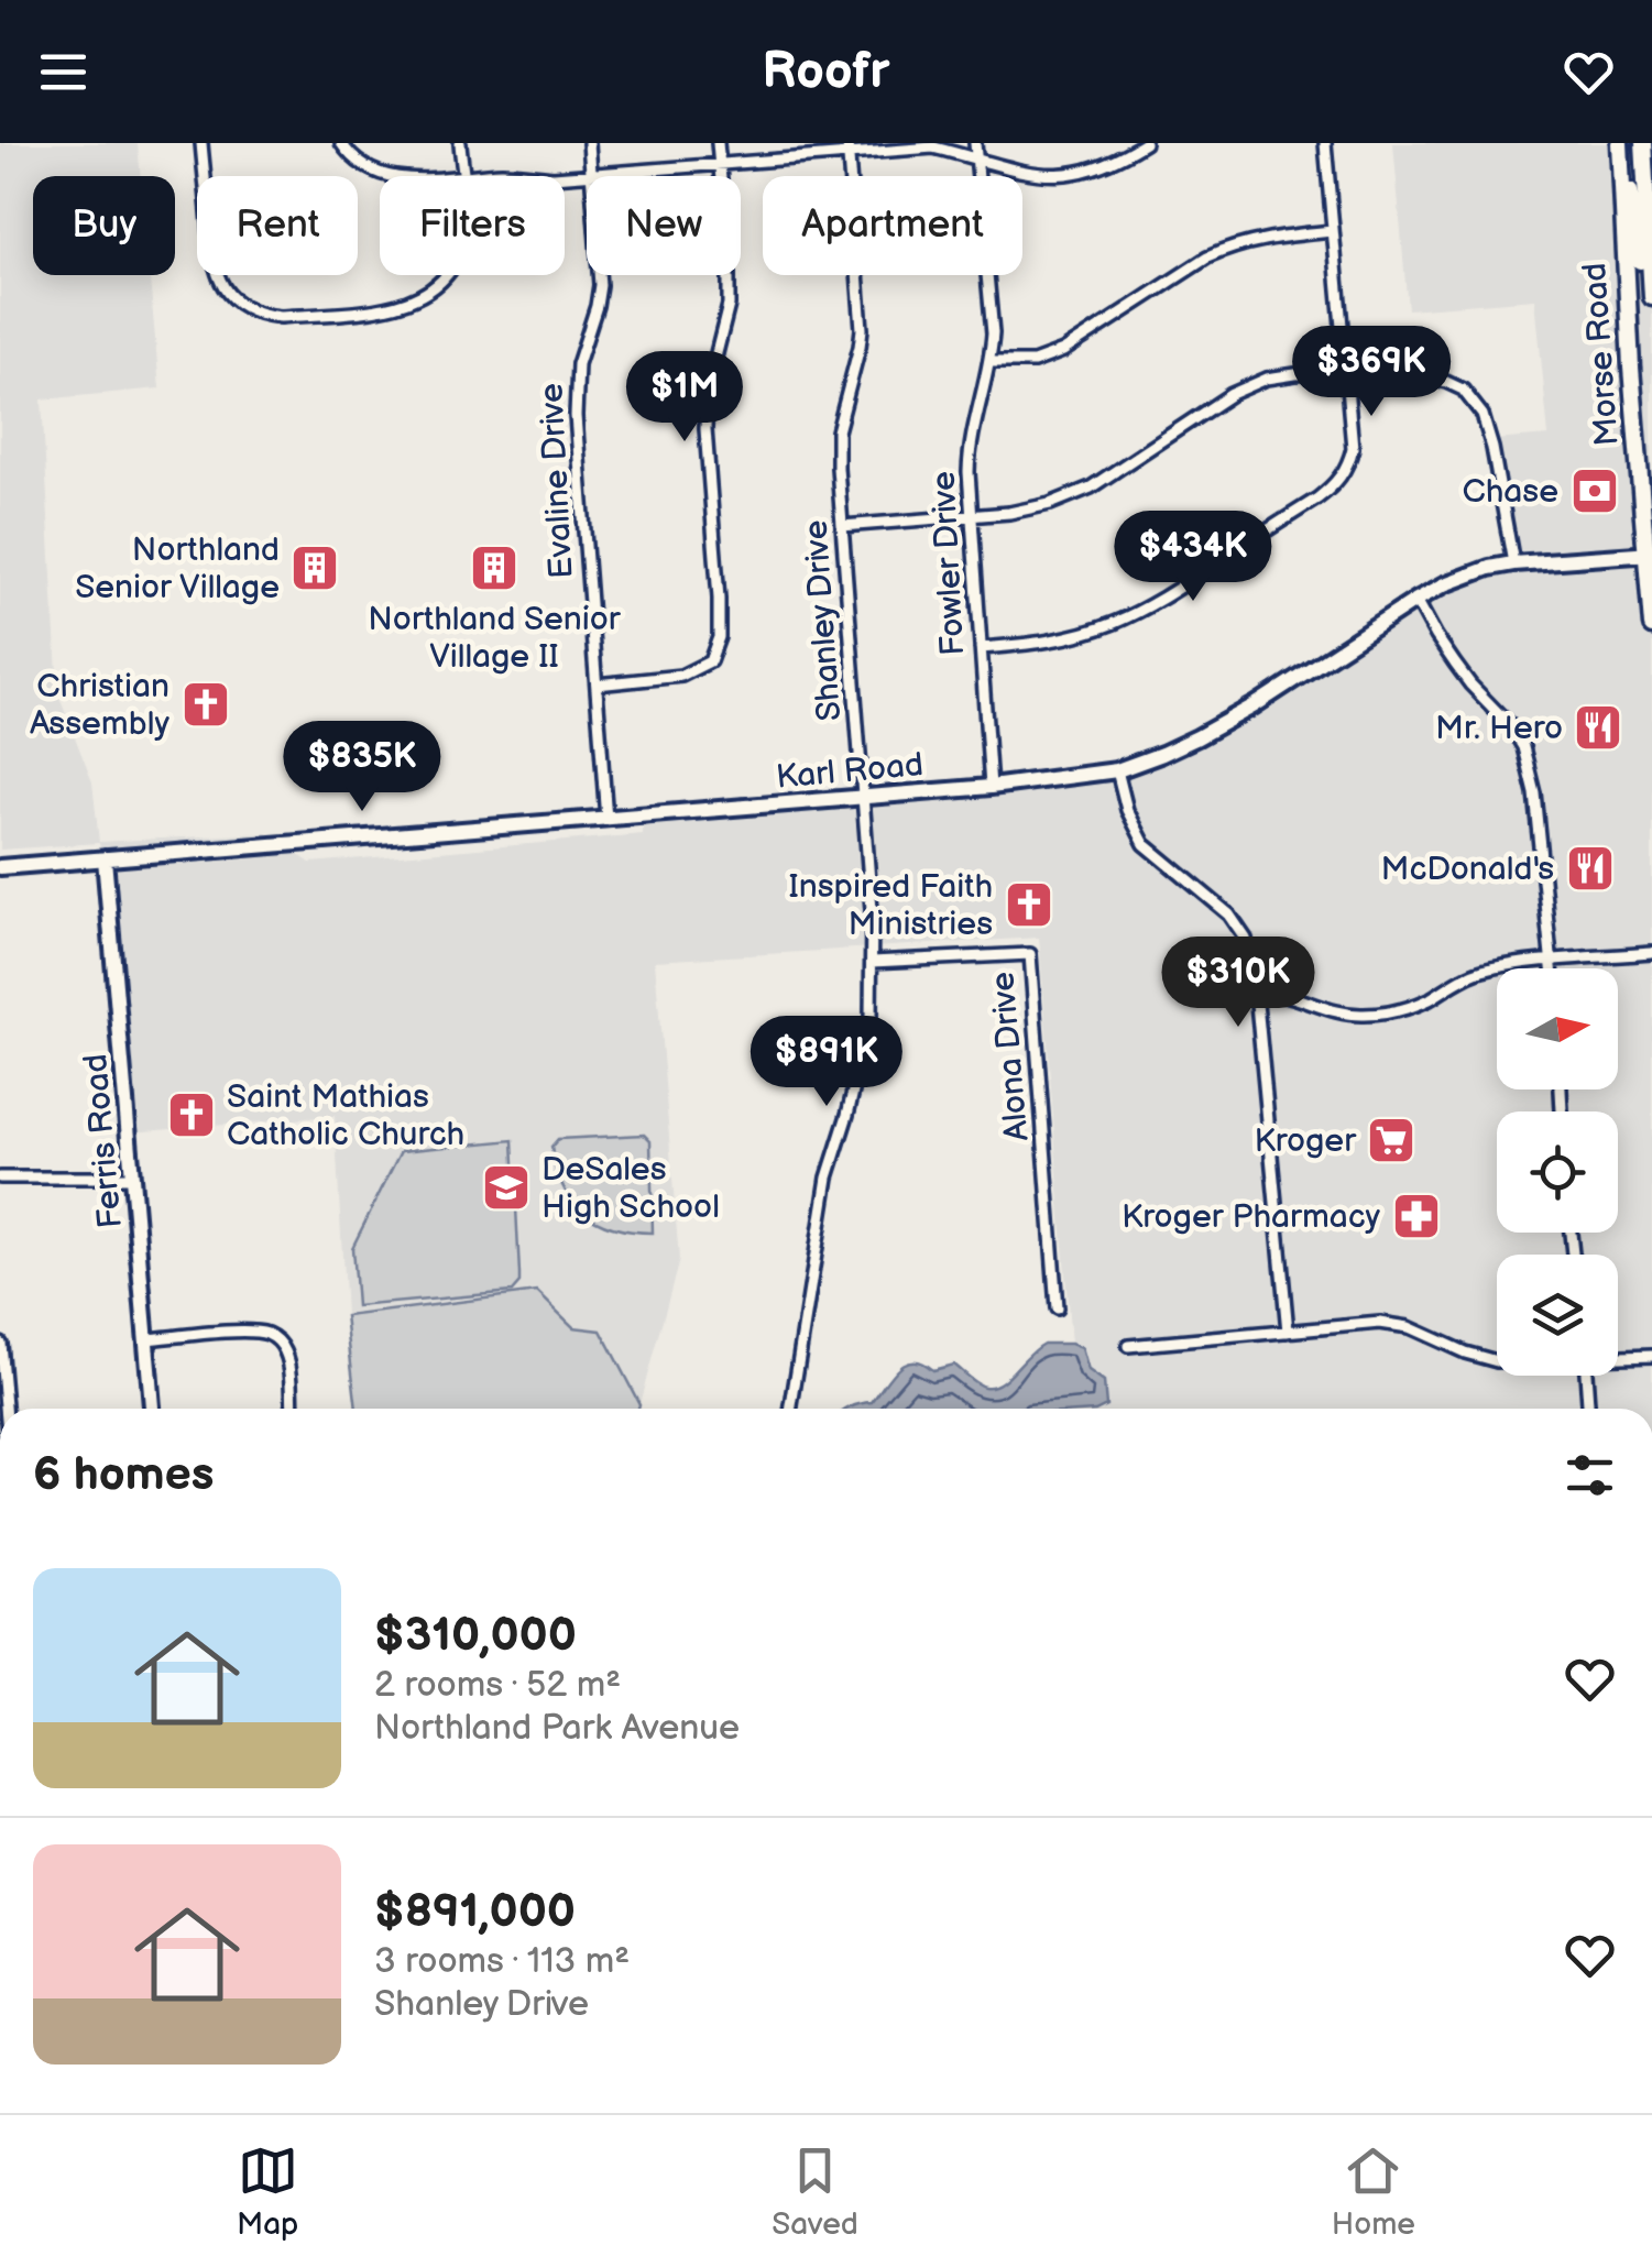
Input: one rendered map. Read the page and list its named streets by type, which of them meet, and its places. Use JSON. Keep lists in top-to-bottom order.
{
  "streets": {
    "main road": ["Morse Road", "Karl Road", "Ferris Road"],
    "street": [
      "Evaline Drive",
      "Fowler Drive",
      "Shanley Drive",
      "Alona Drive"
    ]
  },
  "crossings": [
    ["Morse Road", "Karl Road"],
    ["Evaline Drive", "Karl Road"],
    ["Fowler Drive", "Karl Road"],
    ["Shanley Drive", "Karl Road"],
    ["Shanley Drive", "Alona Drive"],
    ["Karl Road", "Ferris Road"]
  ],
  "places": {
    "bank": ["Chase"],
    "building": ["Northland Senior Village", "Northland Senior Village II"],
    "church": ["Christian Assembly", "Inspired Faith Ministries", "Saint Mathias Catholic Church"],
    "restaurant": ["Mr. Hero", "McDonald's"],
    "supermarket": ["Kroger"],
    "school or university": ["DeSales High School"],
    "pharmacy": ["Kroger Pharmacy"]
  },
  "north": "right",
  "page": {
    "header": "Roofr",
    "chip": [
      "Buy",
      "Rent",
      "Filters",
      "New",
      "Apartment"
    ],
    "price": [
      "$369K",
      "$1M",
      "$434K",
      "$835K",
      "$310K",
      "$891K"
    ],
    "heading": "6 homes",
    "list": [
      {
        "name": "$310,000",
        "note": "2 rooms · 52 m² · Northland Park Avenue"
      },
      {
        "name": "$891,000",
        "note": "3 rooms · 113 m² · Shanley Drive"
      }
    ],
    "tabs": ["Map", "Saved", "Home"]
  }
}
